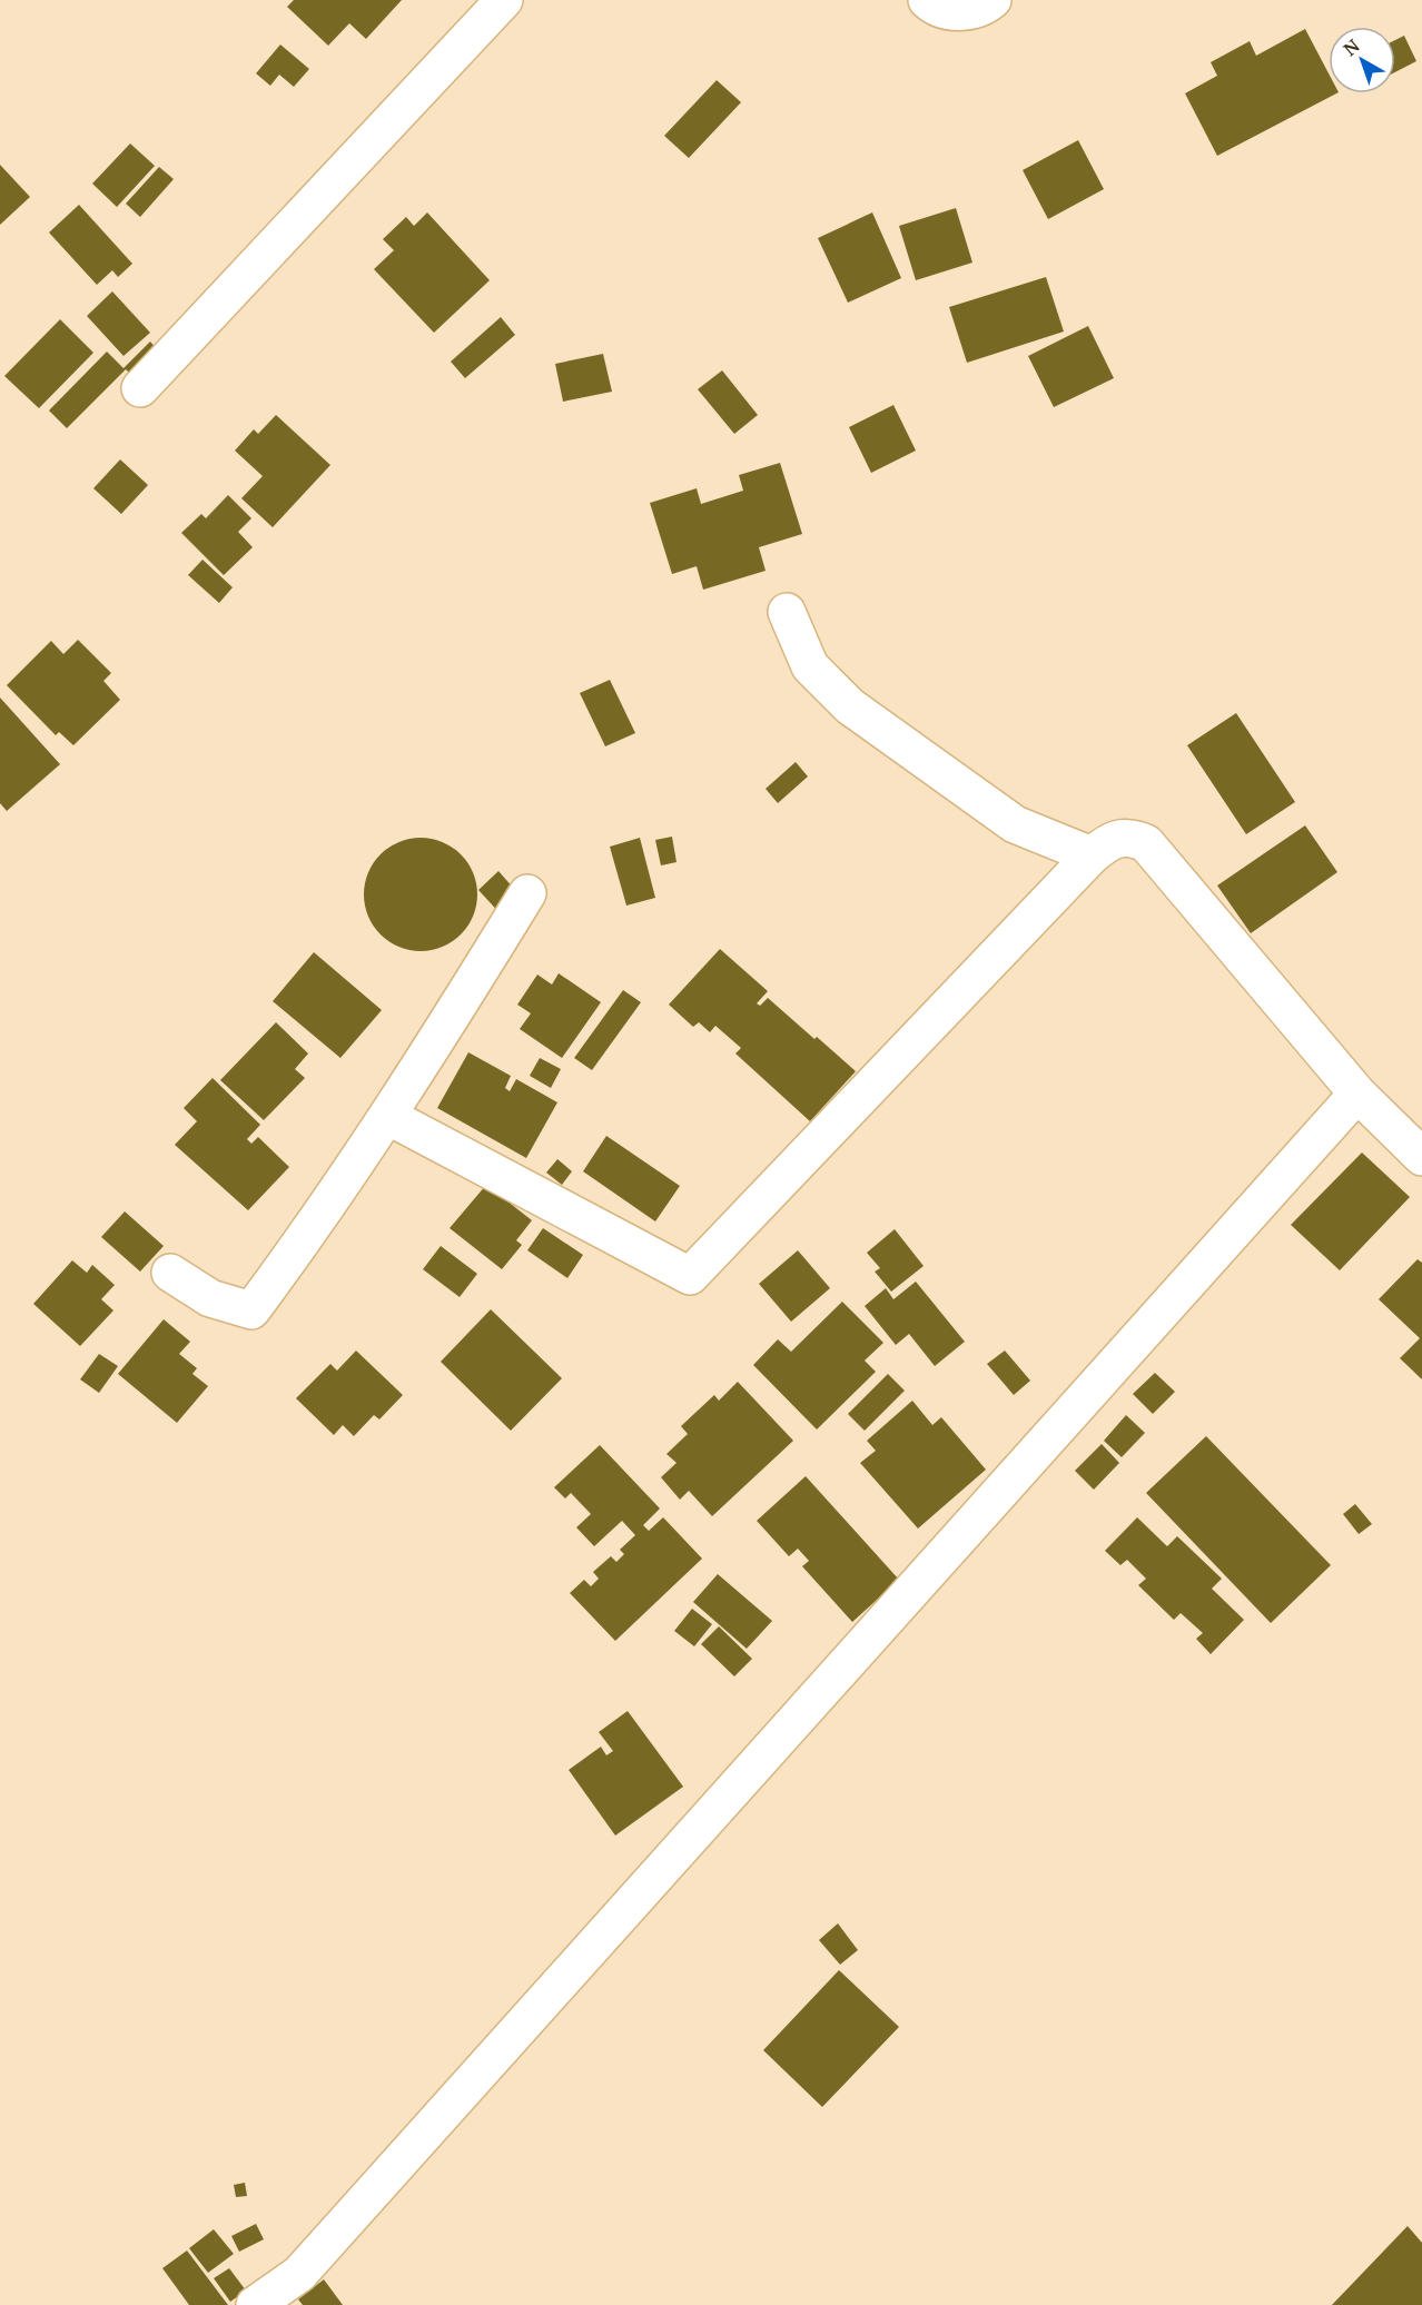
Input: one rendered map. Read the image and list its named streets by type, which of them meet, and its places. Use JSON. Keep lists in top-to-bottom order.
{
  "north": "top left"
}
